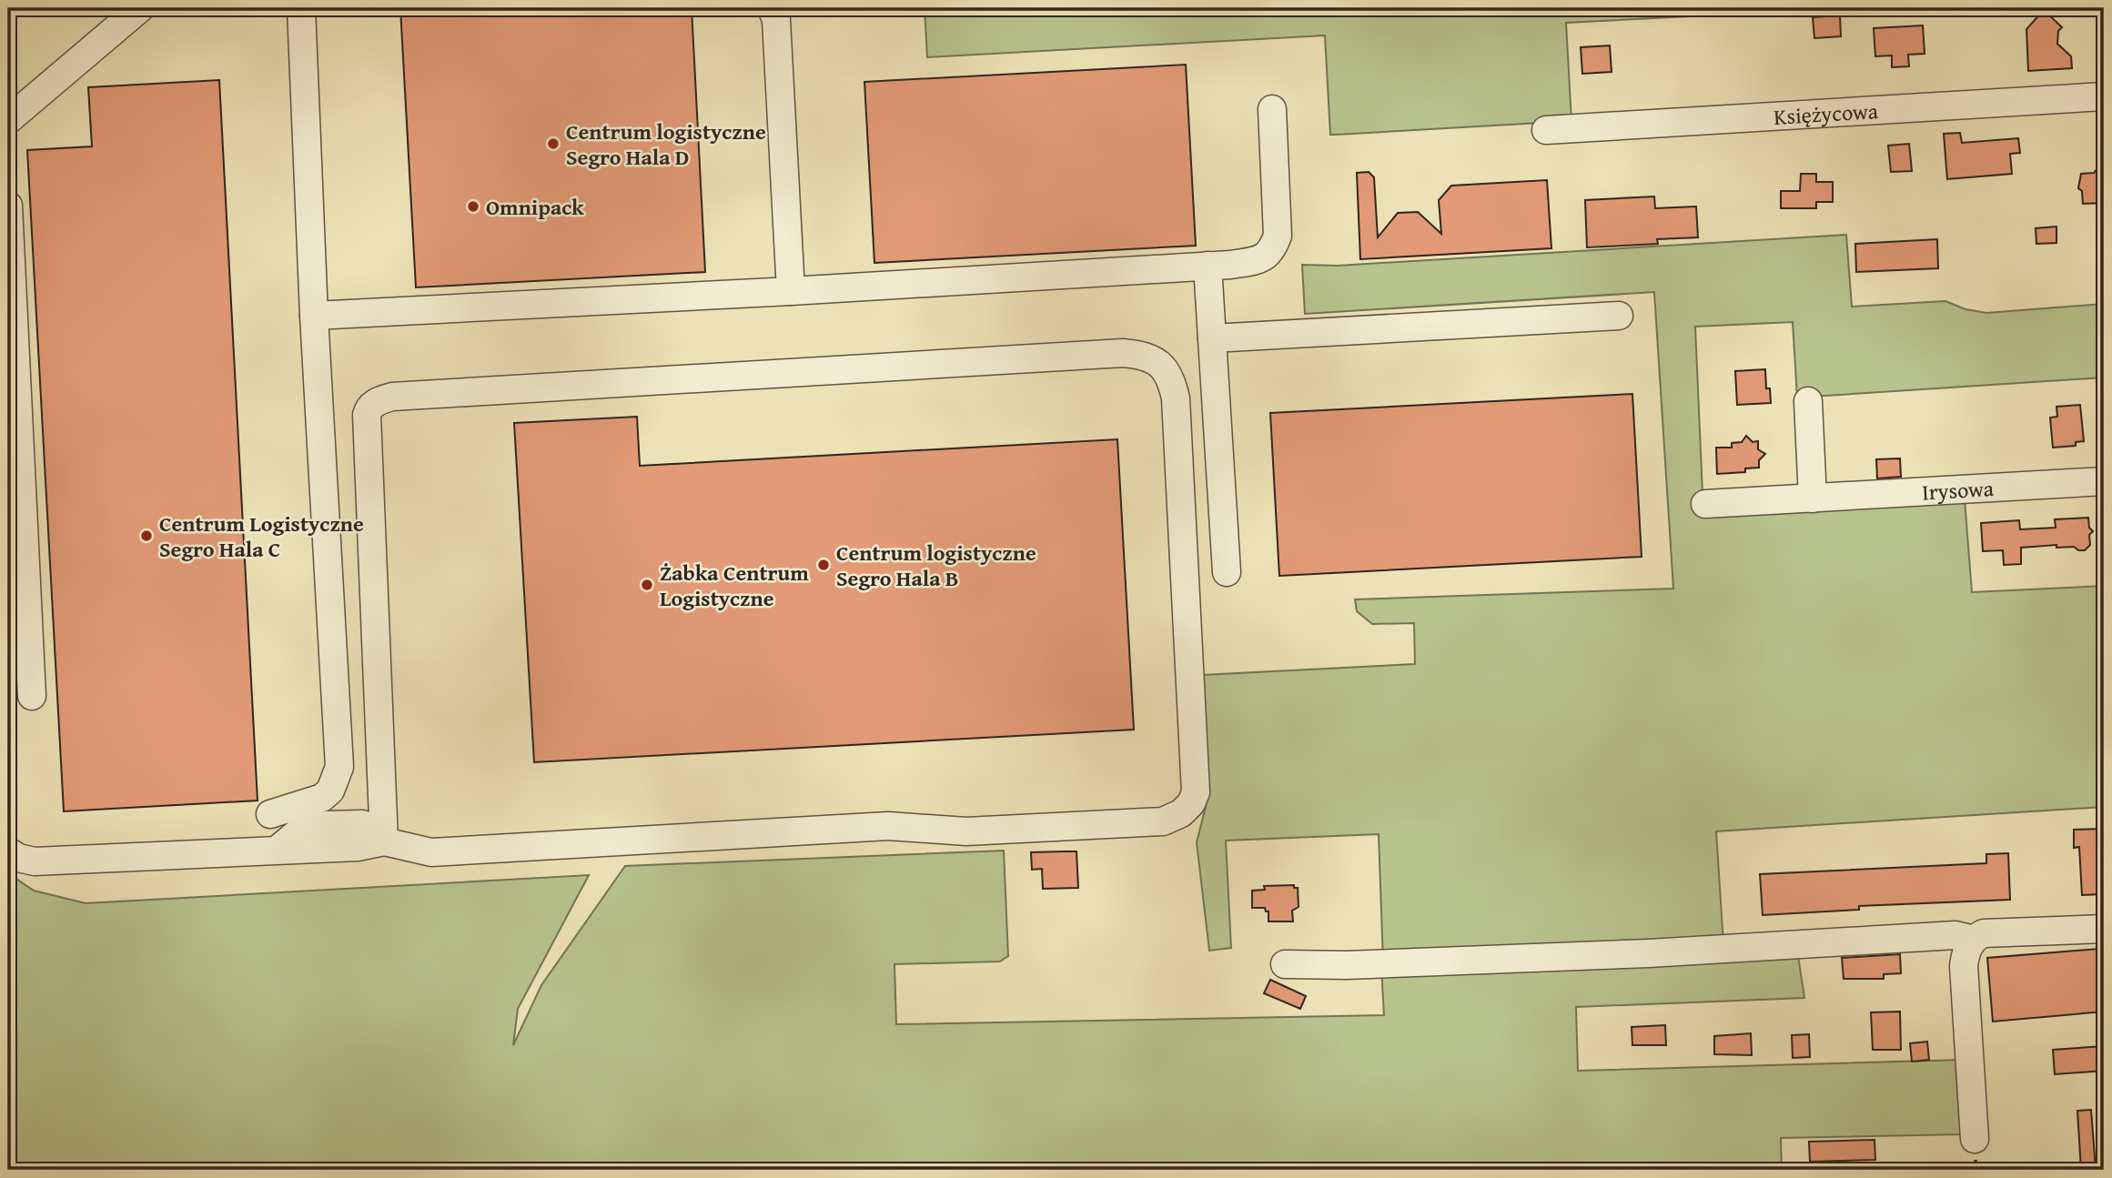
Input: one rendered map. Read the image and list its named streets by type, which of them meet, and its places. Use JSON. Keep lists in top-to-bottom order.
{
  "streets": {
    "street": ["Księżycowa", "Irysowa"]
  },
  "places": [
    "Centrum logistyczne Segro Hala D",
    "Omnipack",
    "Centrum Logistyczne Segro Hala C",
    "Centrum logistyczne Segro Hala B",
    "Żabka Centrum Logistyczne"
  ]
}
